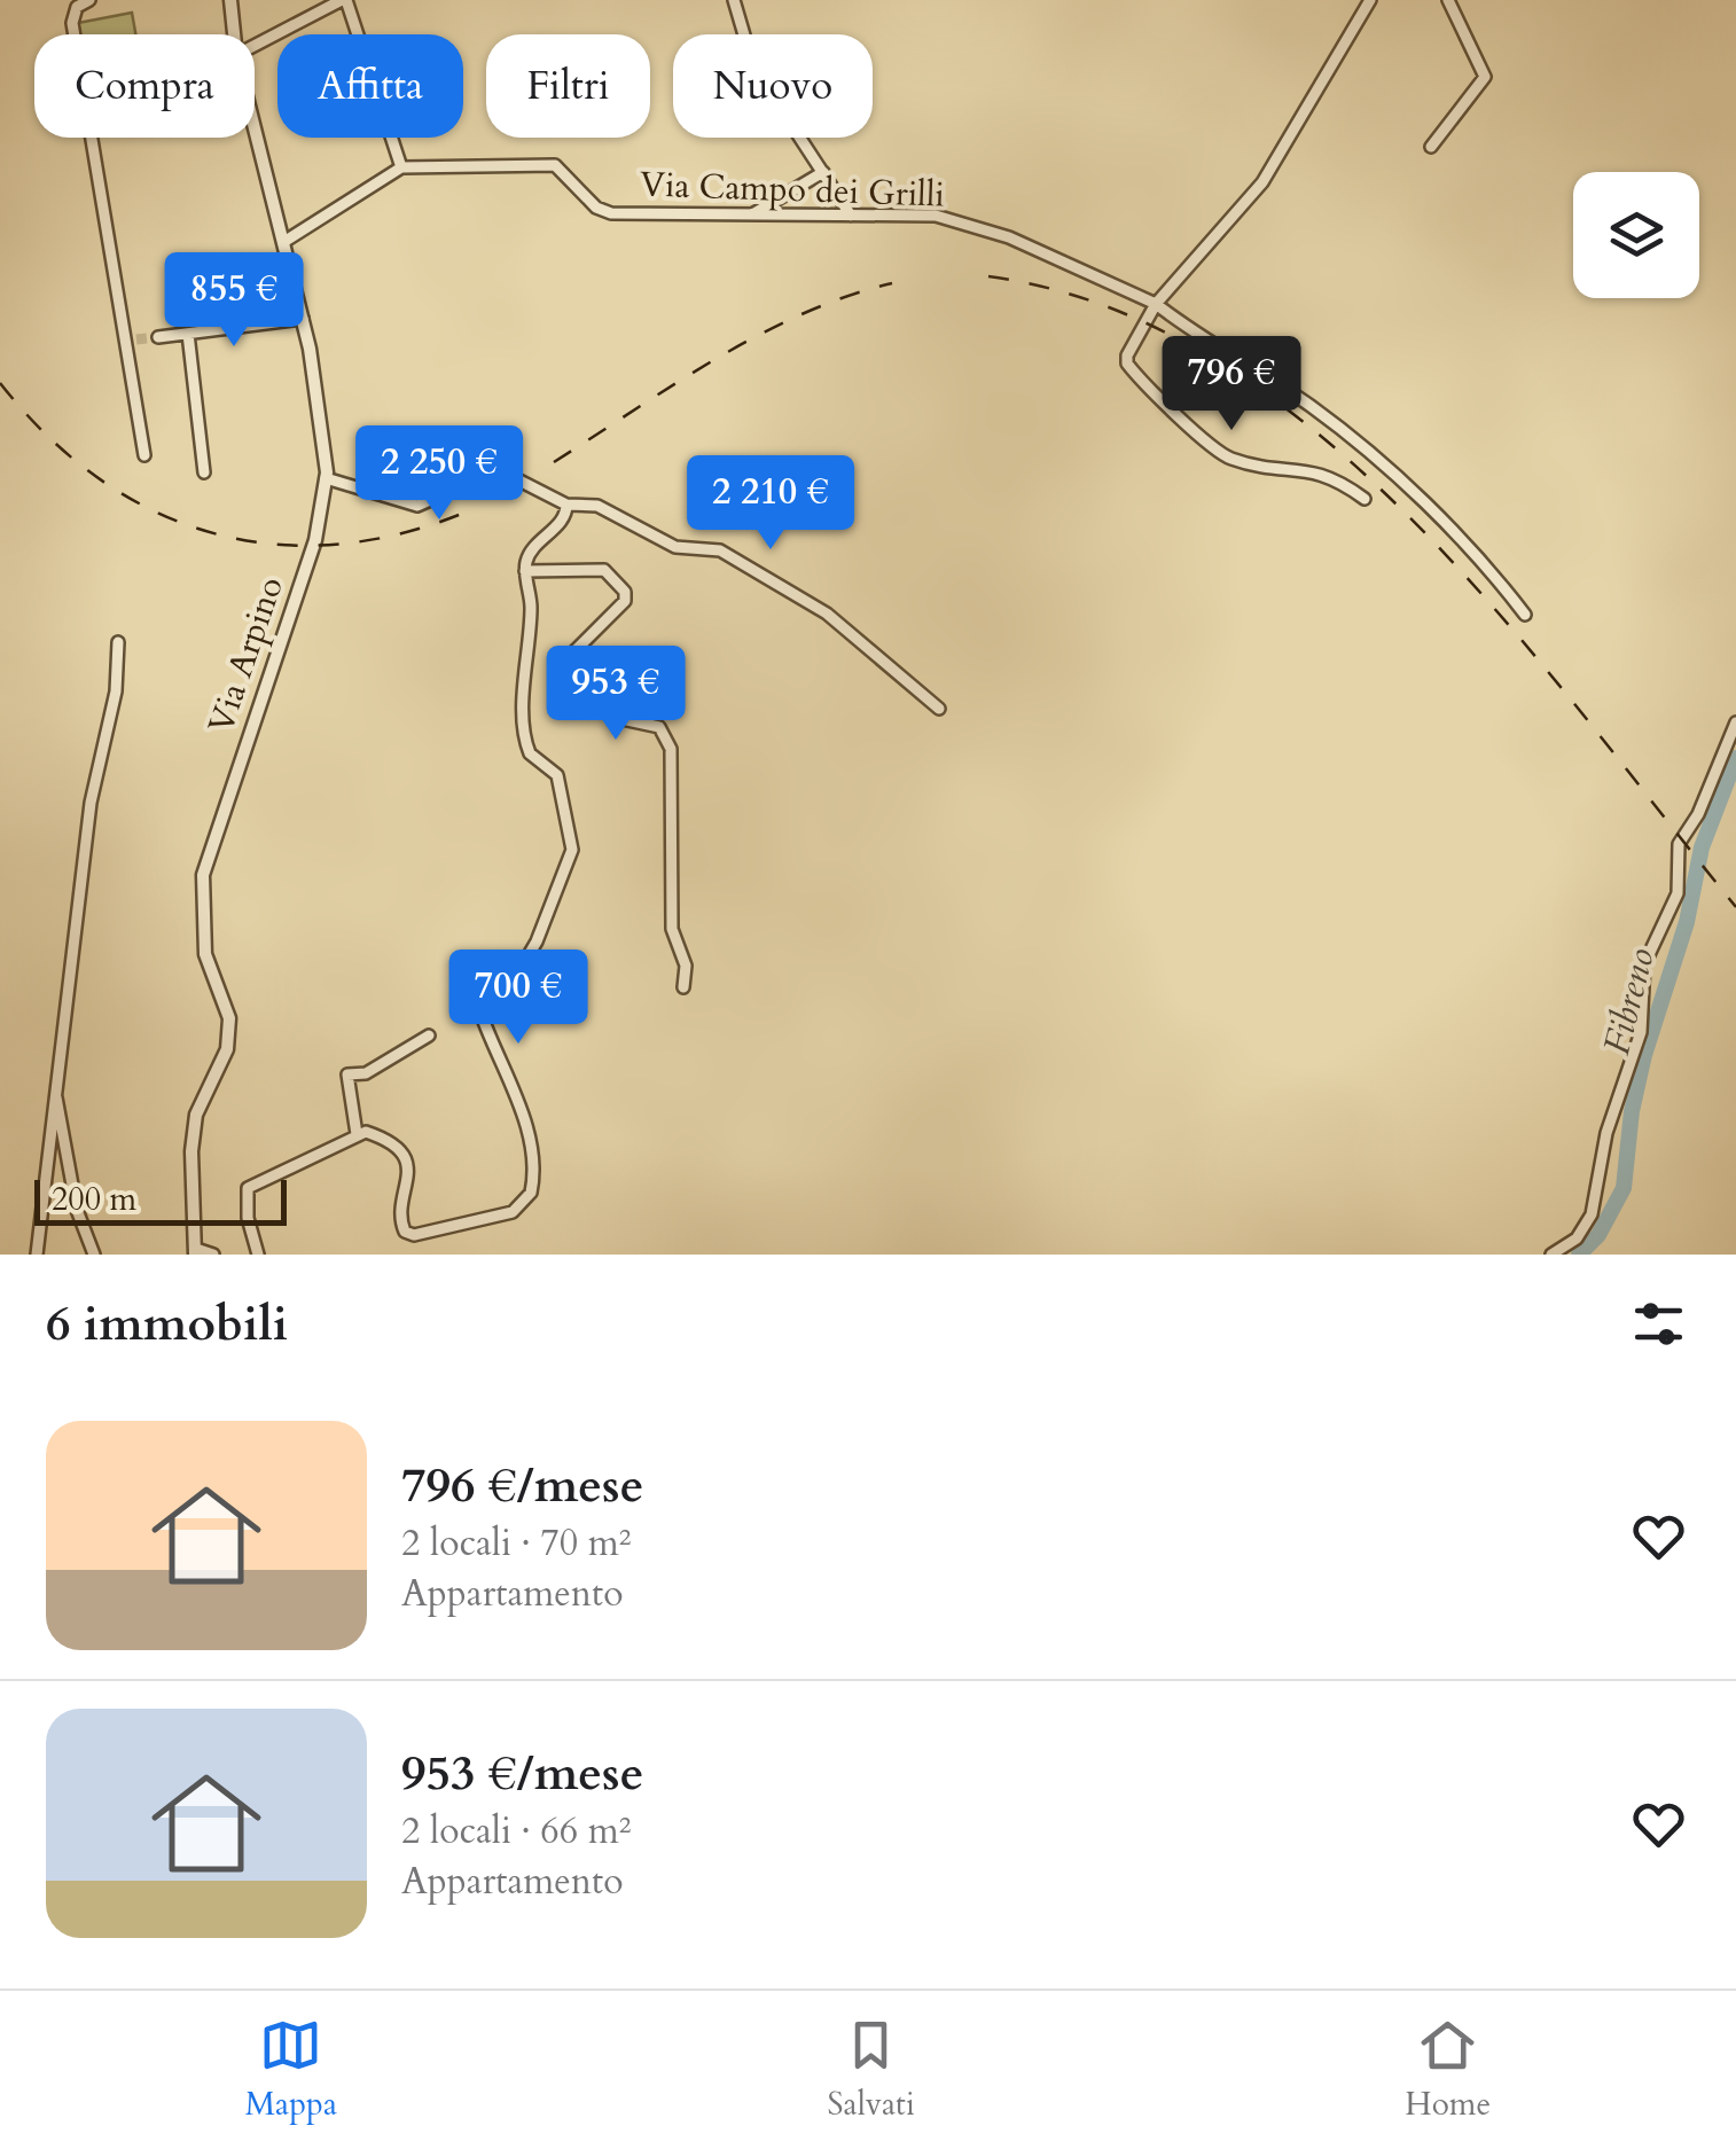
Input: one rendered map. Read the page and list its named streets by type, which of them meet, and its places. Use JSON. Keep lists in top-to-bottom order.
{
  "streets": {
    "street": ["Via Campo dei Grilli", "Via Arpino"]
  },
  "water": ["Fibreno"],
  "scale_bar": "200 m",
  "page": {
    "chip": [
      "Compra",
      "Affitta",
      "Filtri",
      "Nuovo"
    ],
    "price": [
      "855 €",
      "796 €",
      "2 250 €",
      "2 210 €",
      "953 €",
      "700 €"
    ],
    "scale": "200 m",
    "heading": "6 immobili",
    "list": [
      {
        "name": "796 €/mese",
        "note": "2 locali · 70 m² · Appartamento"
      },
      {
        "name": "953 €/mese",
        "note": "2 locali · 66 m² · Appartamento"
      }
    ],
    "tabs": ["Mappa", "Salvati", "Home"]
  }
}
